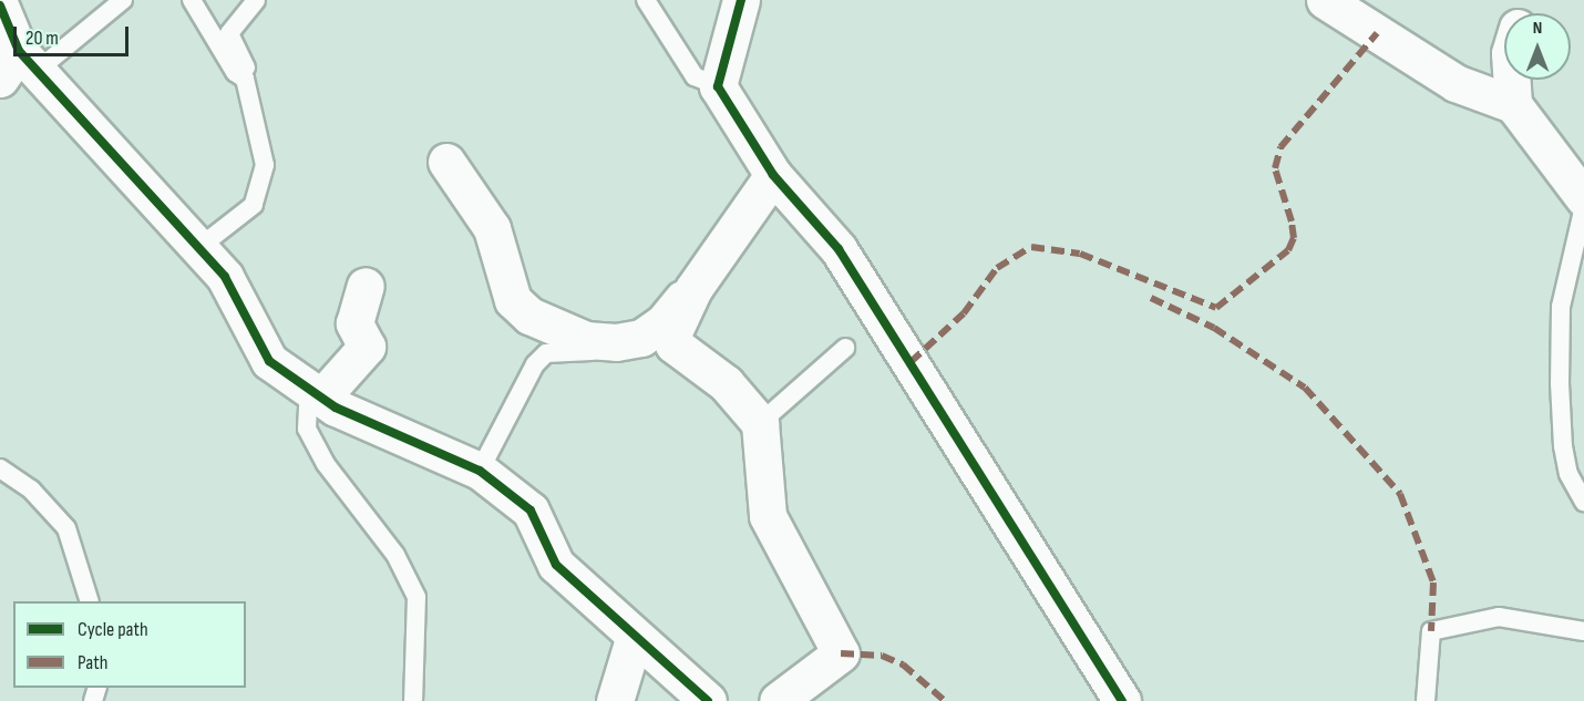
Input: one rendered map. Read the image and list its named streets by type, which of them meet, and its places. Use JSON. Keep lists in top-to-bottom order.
{
  "legend": ["Cycle path", "Path"],
  "scale_bar": "20 m",
  "north": "top"
}
